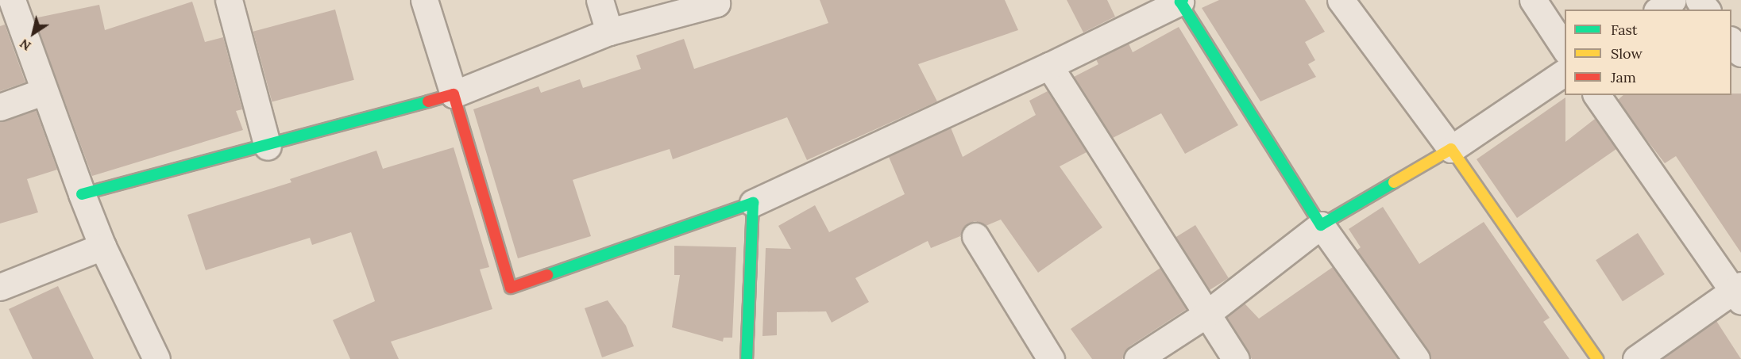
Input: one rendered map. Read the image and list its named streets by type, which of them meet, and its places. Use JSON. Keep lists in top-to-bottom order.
{
  "legend": ["Fast", "Slow", "Jam"],
  "north": "bottom left"
}
